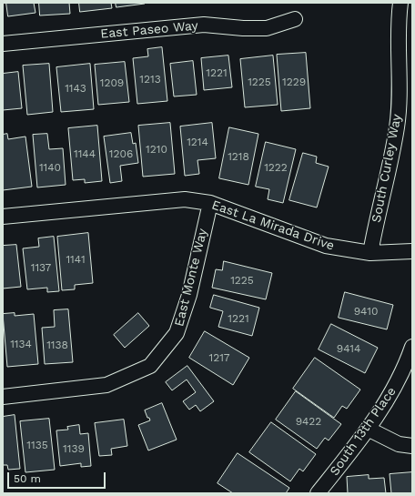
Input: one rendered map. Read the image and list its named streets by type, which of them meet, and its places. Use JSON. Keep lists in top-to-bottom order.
{
  "streets": {
    "street": [
      "East Paseo Way",
      "South Curley Way",
      "East La Mirada Drive",
      "East Monte Way",
      "South 13th Place"
    ]
  },
  "crossings": [
    ["South Curley Way", "East La Mirada Drive"],
    ["East La Mirada Drive", "East Monte Way"]
  ],
  "house_numbers": [
    "1221",
    "1213",
    "1225",
    "1229",
    "1209",
    "1143",
    "1214",
    "1210",
    "1144",
    "1206",
    "1218",
    "1140",
    "1222",
    "1141",
    "1137",
    "1225",
    "9410",
    "1221",
    "1134",
    "1138",
    "9414",
    "1217",
    "9422",
    "1135",
    "1139"
  ],
  "scale_bar": "50 m"
}
